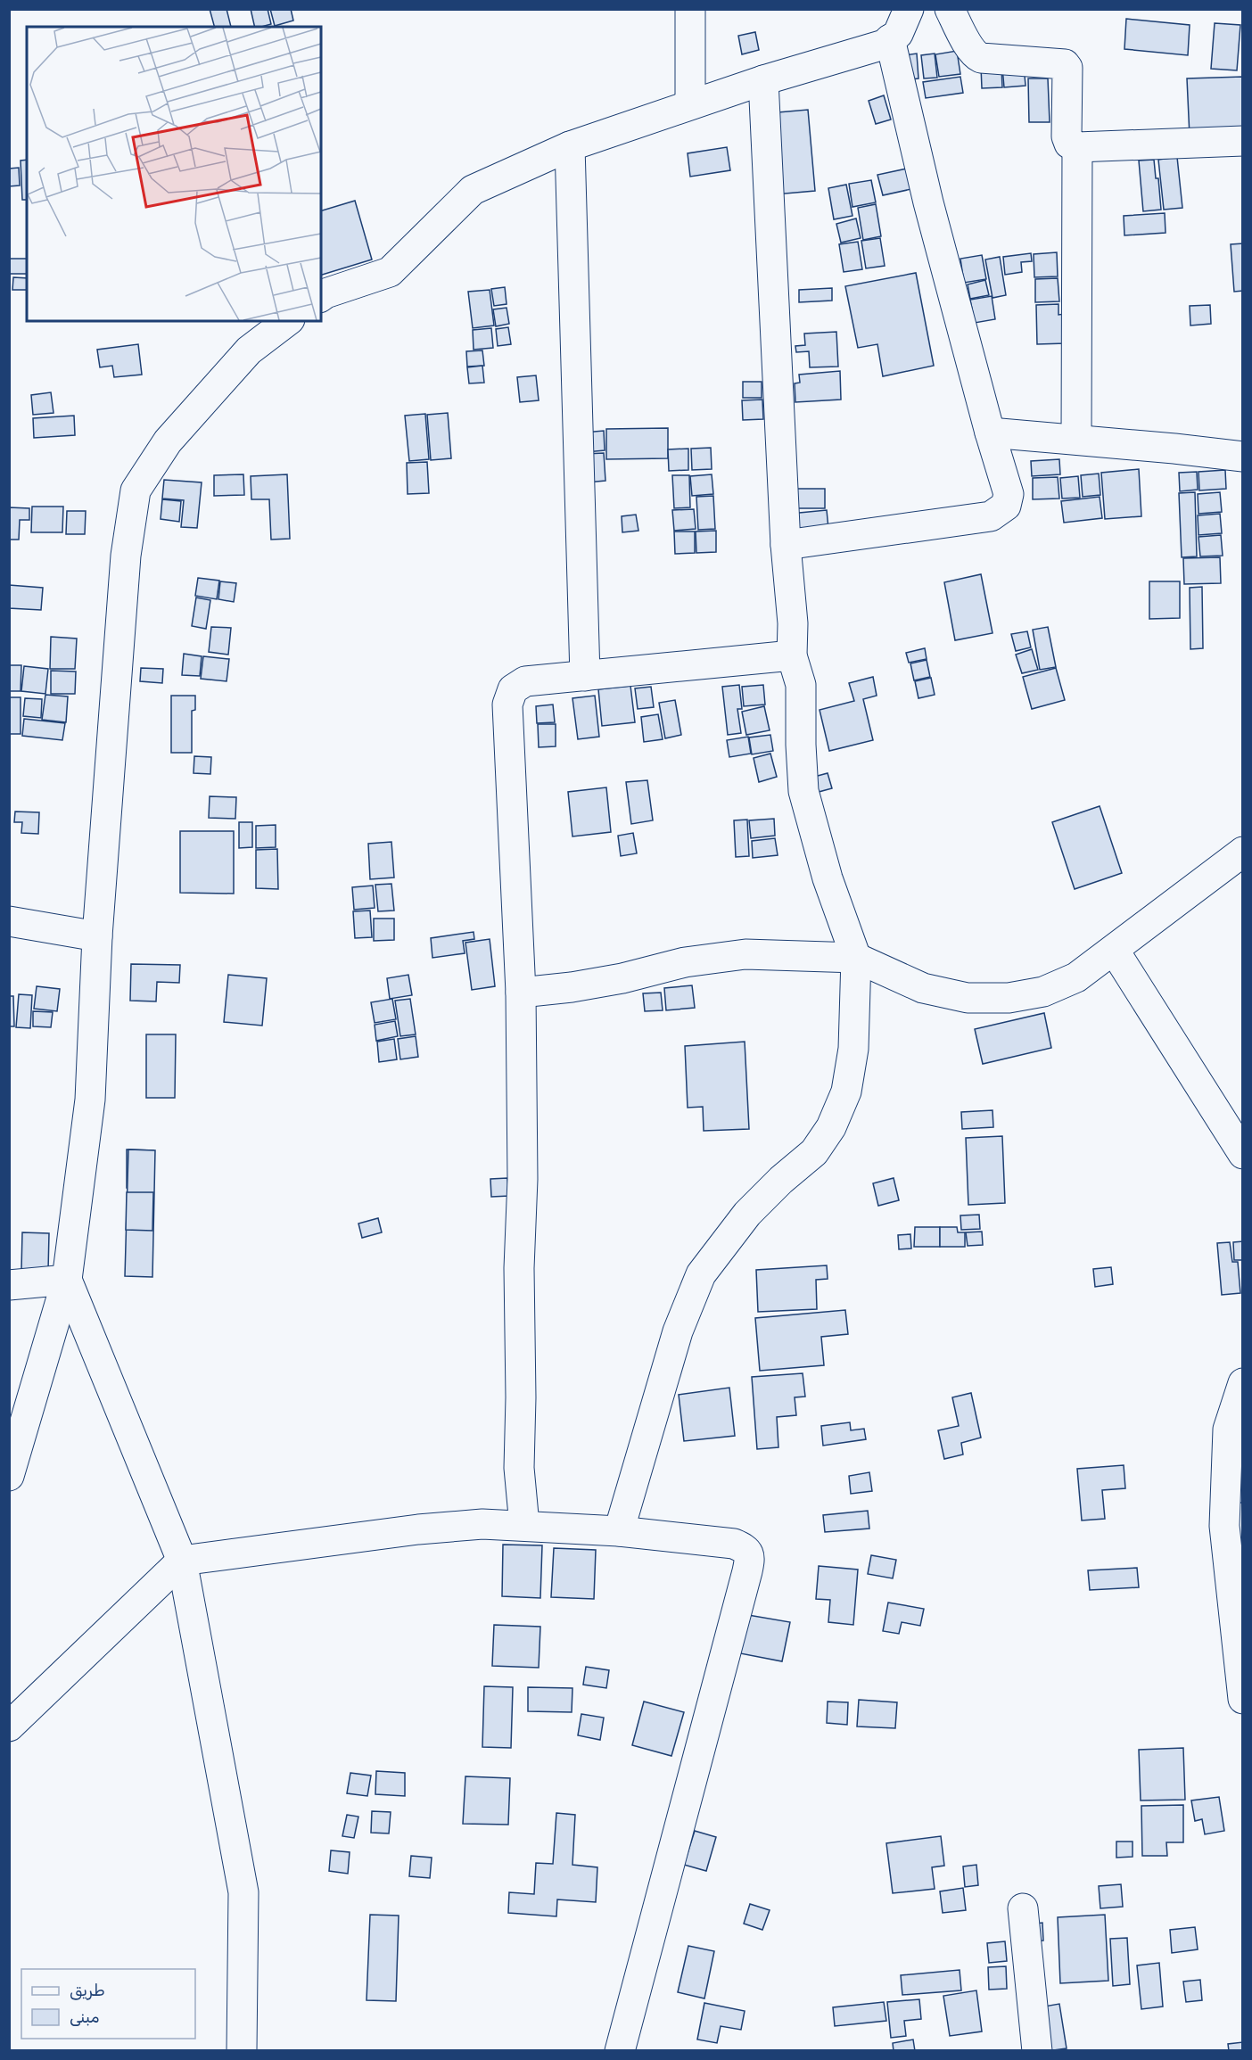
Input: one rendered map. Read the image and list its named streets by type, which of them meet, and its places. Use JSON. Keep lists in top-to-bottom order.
{
  "legend": ["طريق", "مبنى"]
}
